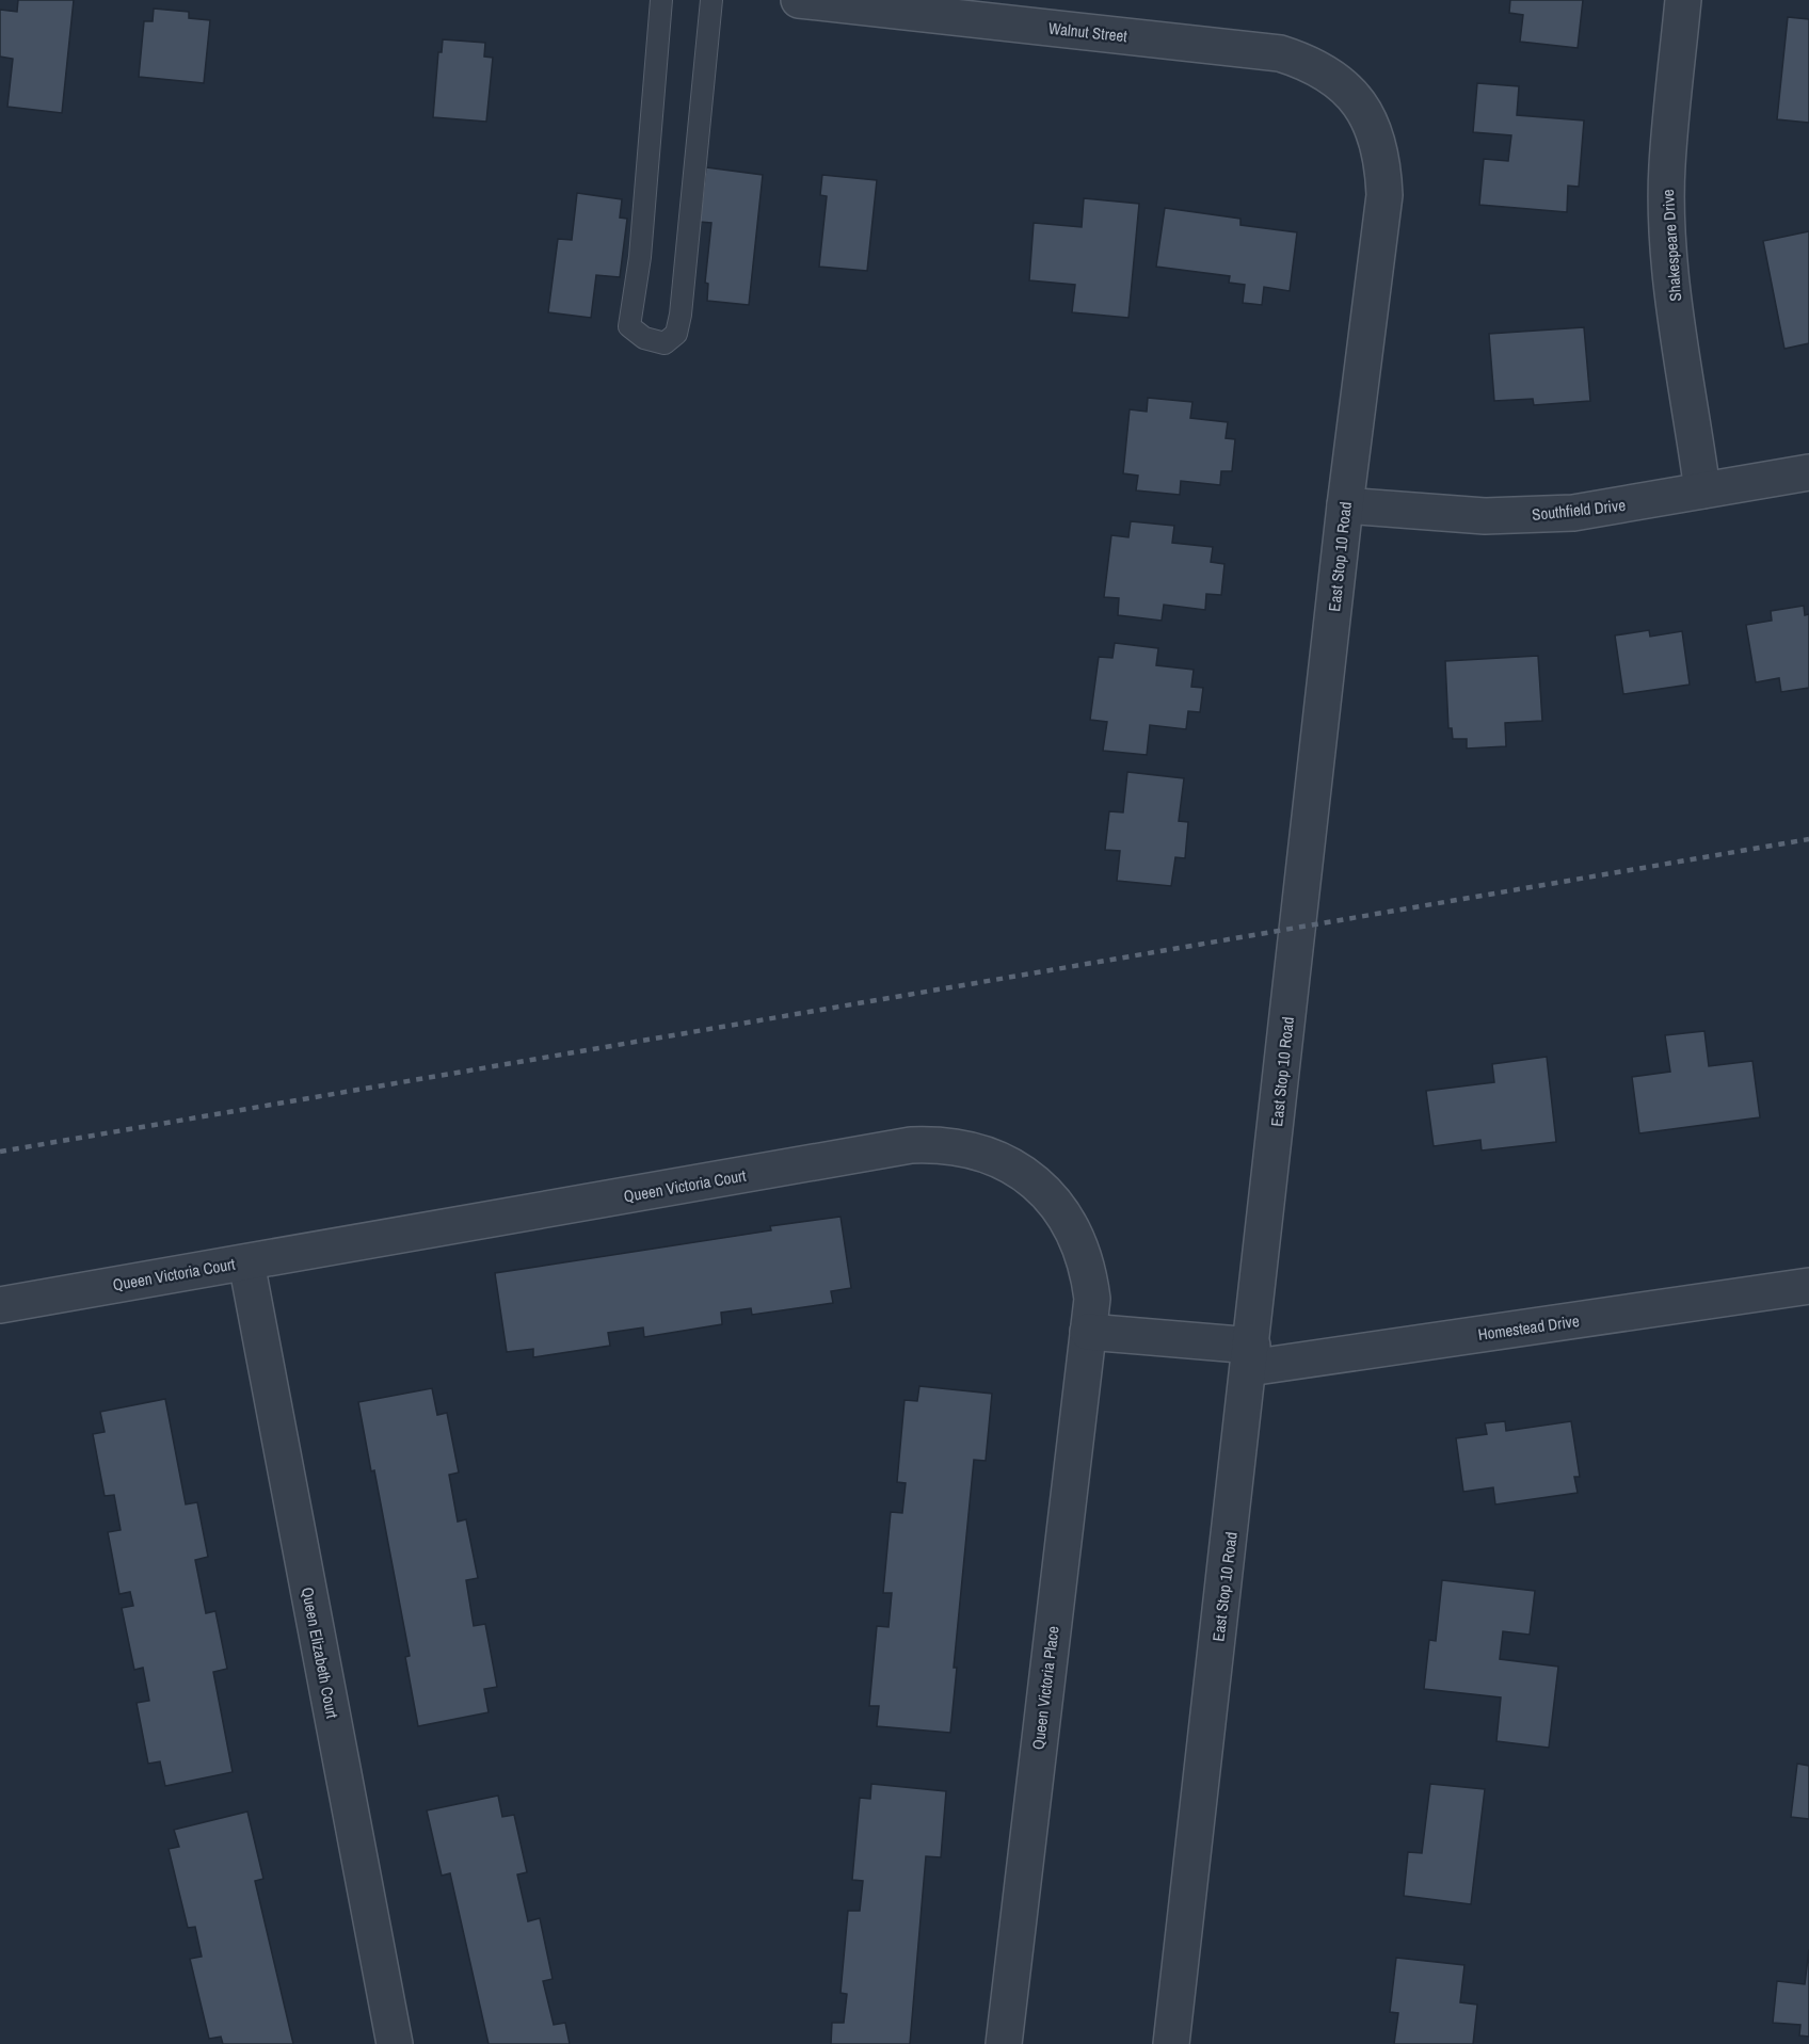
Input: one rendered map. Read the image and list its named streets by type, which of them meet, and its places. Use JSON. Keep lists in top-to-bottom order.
{
  "streets": {
    "street": [
      "Walnut Street",
      "Shakespeare Drive",
      "Southfield Drive",
      "East Stop 10 Road",
      "Queen Victoria Court",
      "Homestead Drive",
      "Queen Elizabeth Court",
      "Queen Victoria Place"
    ]
  },
  "crossings": [
    ["Walnut Street", "East Stop 10 Road"],
    ["Shakespeare Drive", "Southfield Drive"],
    ["Southfield Drive", "East Stop 10 Road"],
    ["East Stop 10 Road", "Homestead Drive"],
    ["Queen Victoria Court", "Queen Elizabeth Court"],
    ["Queen Victoria Court", "Queen Victoria Place"]
  ]
}
